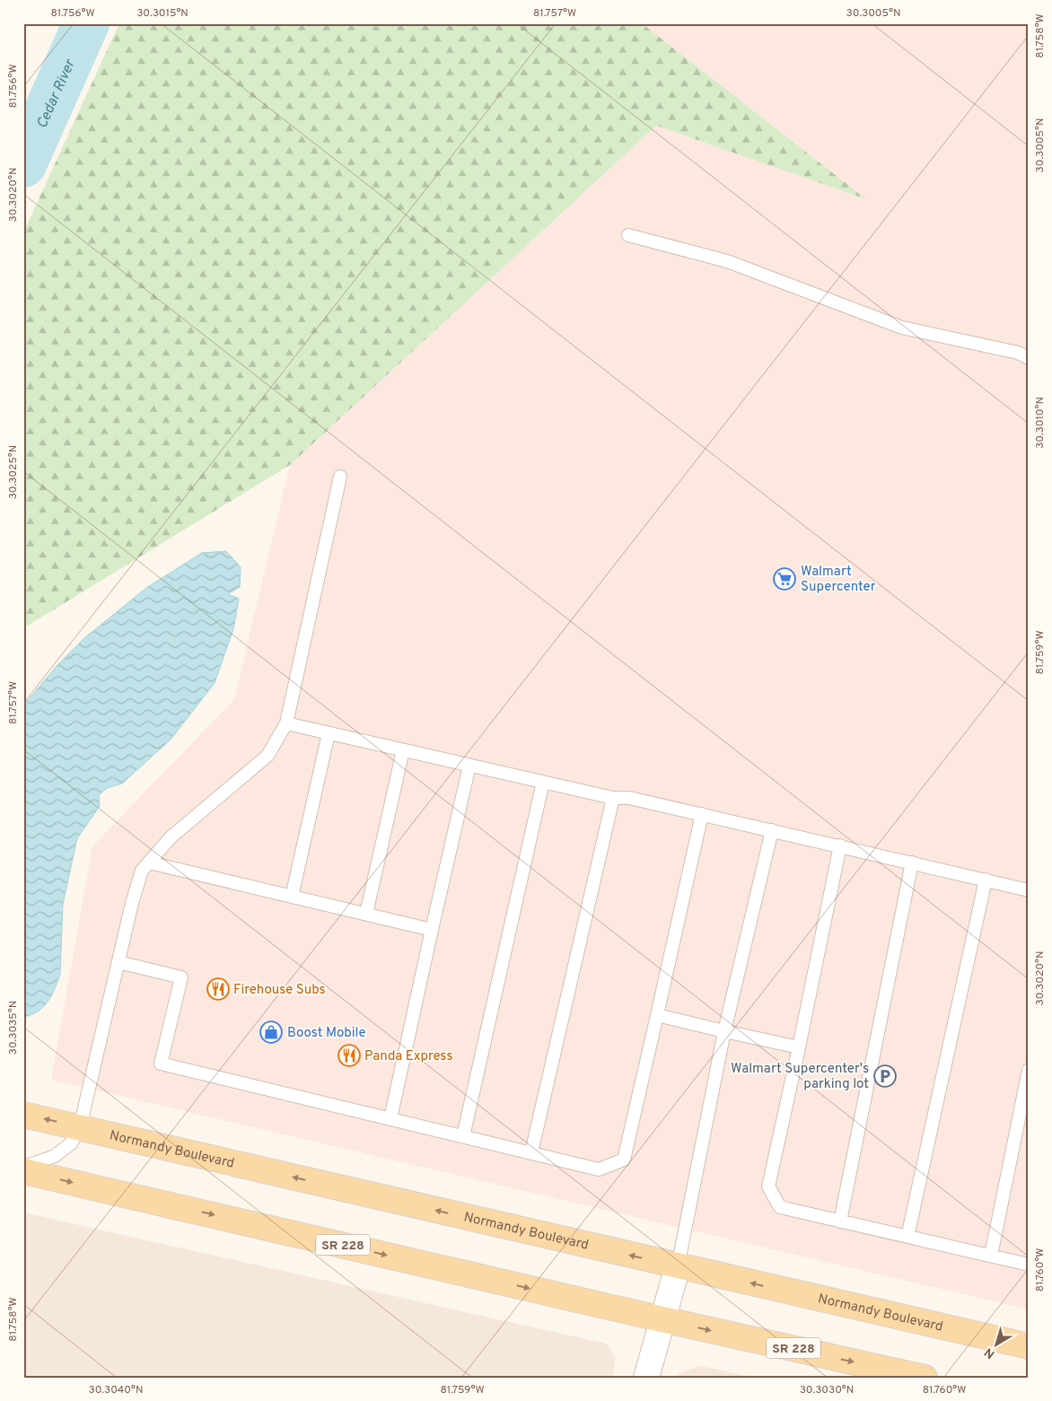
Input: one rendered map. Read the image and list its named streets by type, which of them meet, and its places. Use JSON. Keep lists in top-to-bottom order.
{
  "streets": {
    "main road": ["Normandy Boulevard", "SR 228"]
  },
  "water": ["Cedar River"],
  "places": {
    "supermarket": ["Walmart Supercenter"],
    "restaurant": ["Firehouse Subs", "Panda Express"],
    "shop": ["Boost Mobile"],
    "parking": ["Walmart Supercenter's parking lot"]
  },
  "north": "bottom left",
  "coordinates": [
    "81.756°W",
    "30.3015°N",
    "81.757°W",
    "30.3005°N",
    "81.758°W",
    "30.3020°N",
    "30.3010°N",
    "30.3025°N",
    "81.759°W",
    "30.3035°N",
    "81.760°W",
    "30.3040°N",
    "30.3030°N"
  ]
}
